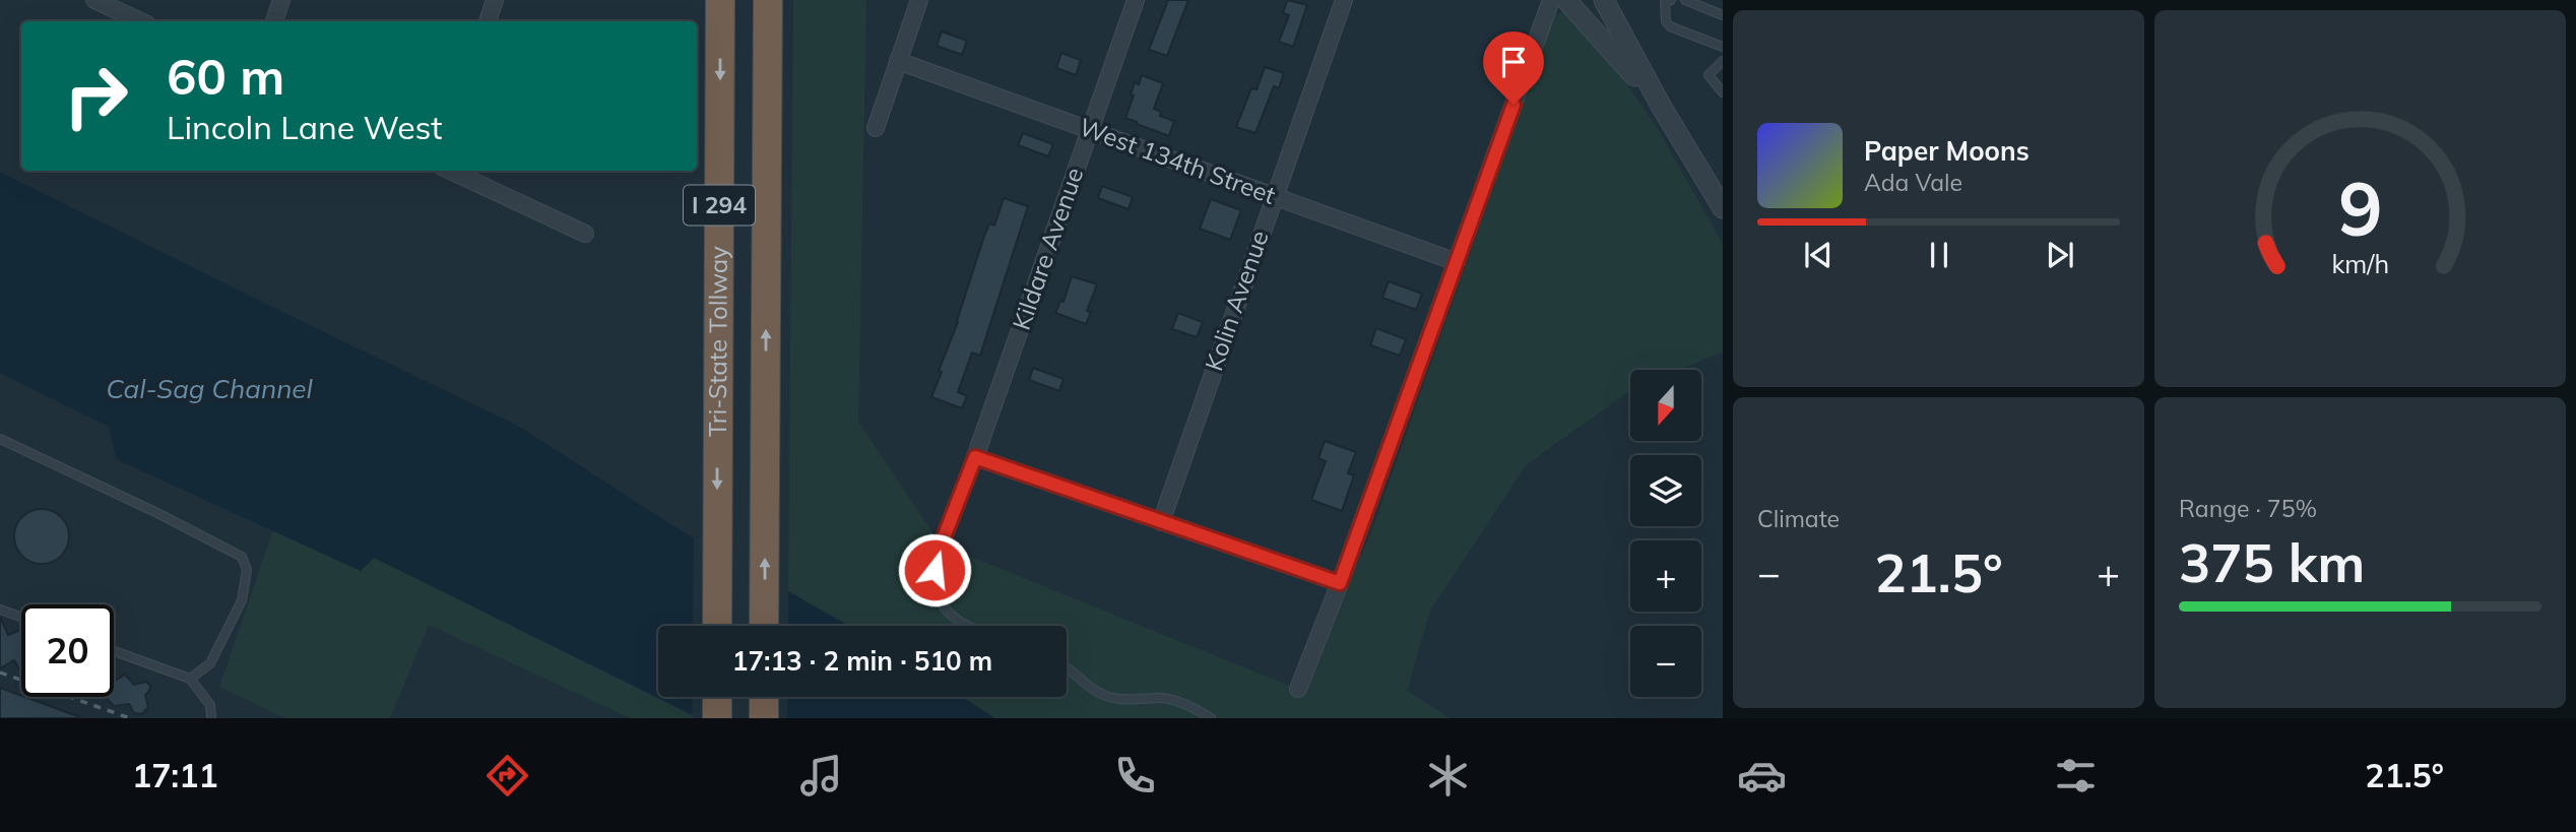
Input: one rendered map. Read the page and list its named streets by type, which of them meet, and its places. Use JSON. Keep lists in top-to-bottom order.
{
  "streets": {
    "highway": ["I 294", "Tri-State Tollway"],
    "street": ["West 134th Street", "Kildare Avenue", "Kolin Avenue"]
  },
  "crossings": [
    ["West 134th Street", "Kildare Avenue"],
    ["West 134th Street", "Kolin Avenue"]
  ],
  "water": ["Cal-Sag Channel"],
  "north": "bottom",
  "page": {
    "turn": ["60 m", "Lincoln Lane West"],
    "song": ["Paper Moons", "Ada Vale"],
    "map_buttons": ["+", "−"],
    "tile": [
      "Climate",
      ["Range · 75%", "375 km"]
    ],
    "heat": ["−", "21.5°", "+"],
    "limit": "20",
    "trip": "17:13 · 2 min · 510 m",
    "tabs": ["17:11", "21.5°"],
    "gauge": ["9", "km/h"]
  }
}
